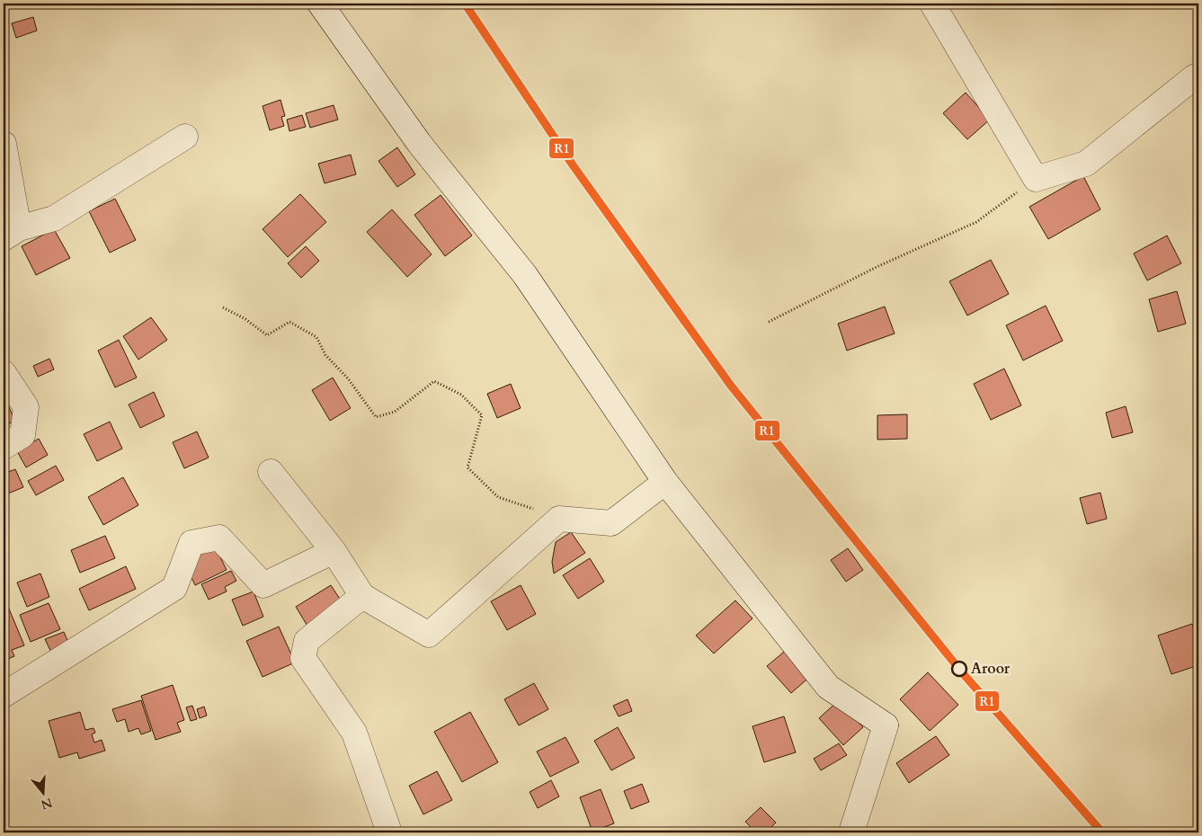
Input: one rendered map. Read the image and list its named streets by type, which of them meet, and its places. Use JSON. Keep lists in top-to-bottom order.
{
  "places": ["Aroor"],
  "lines": ["transit line R1"],
  "north": "bottom"
}
